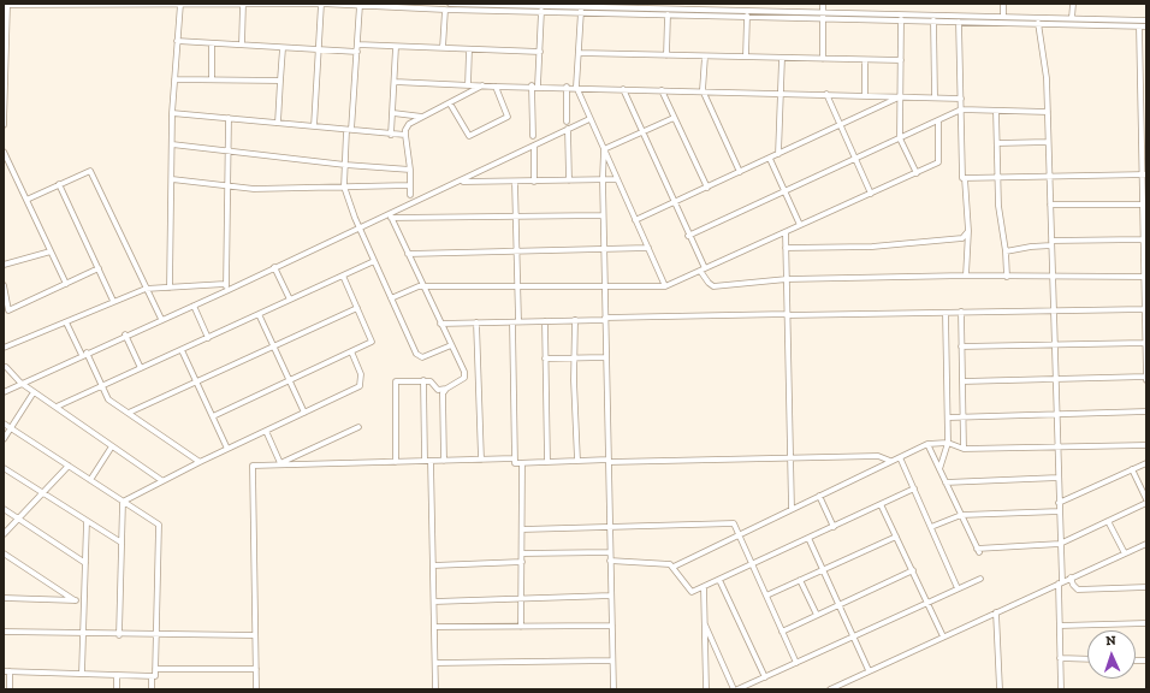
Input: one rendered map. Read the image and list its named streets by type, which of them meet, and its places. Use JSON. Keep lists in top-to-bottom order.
{
  "north": "top"
}
